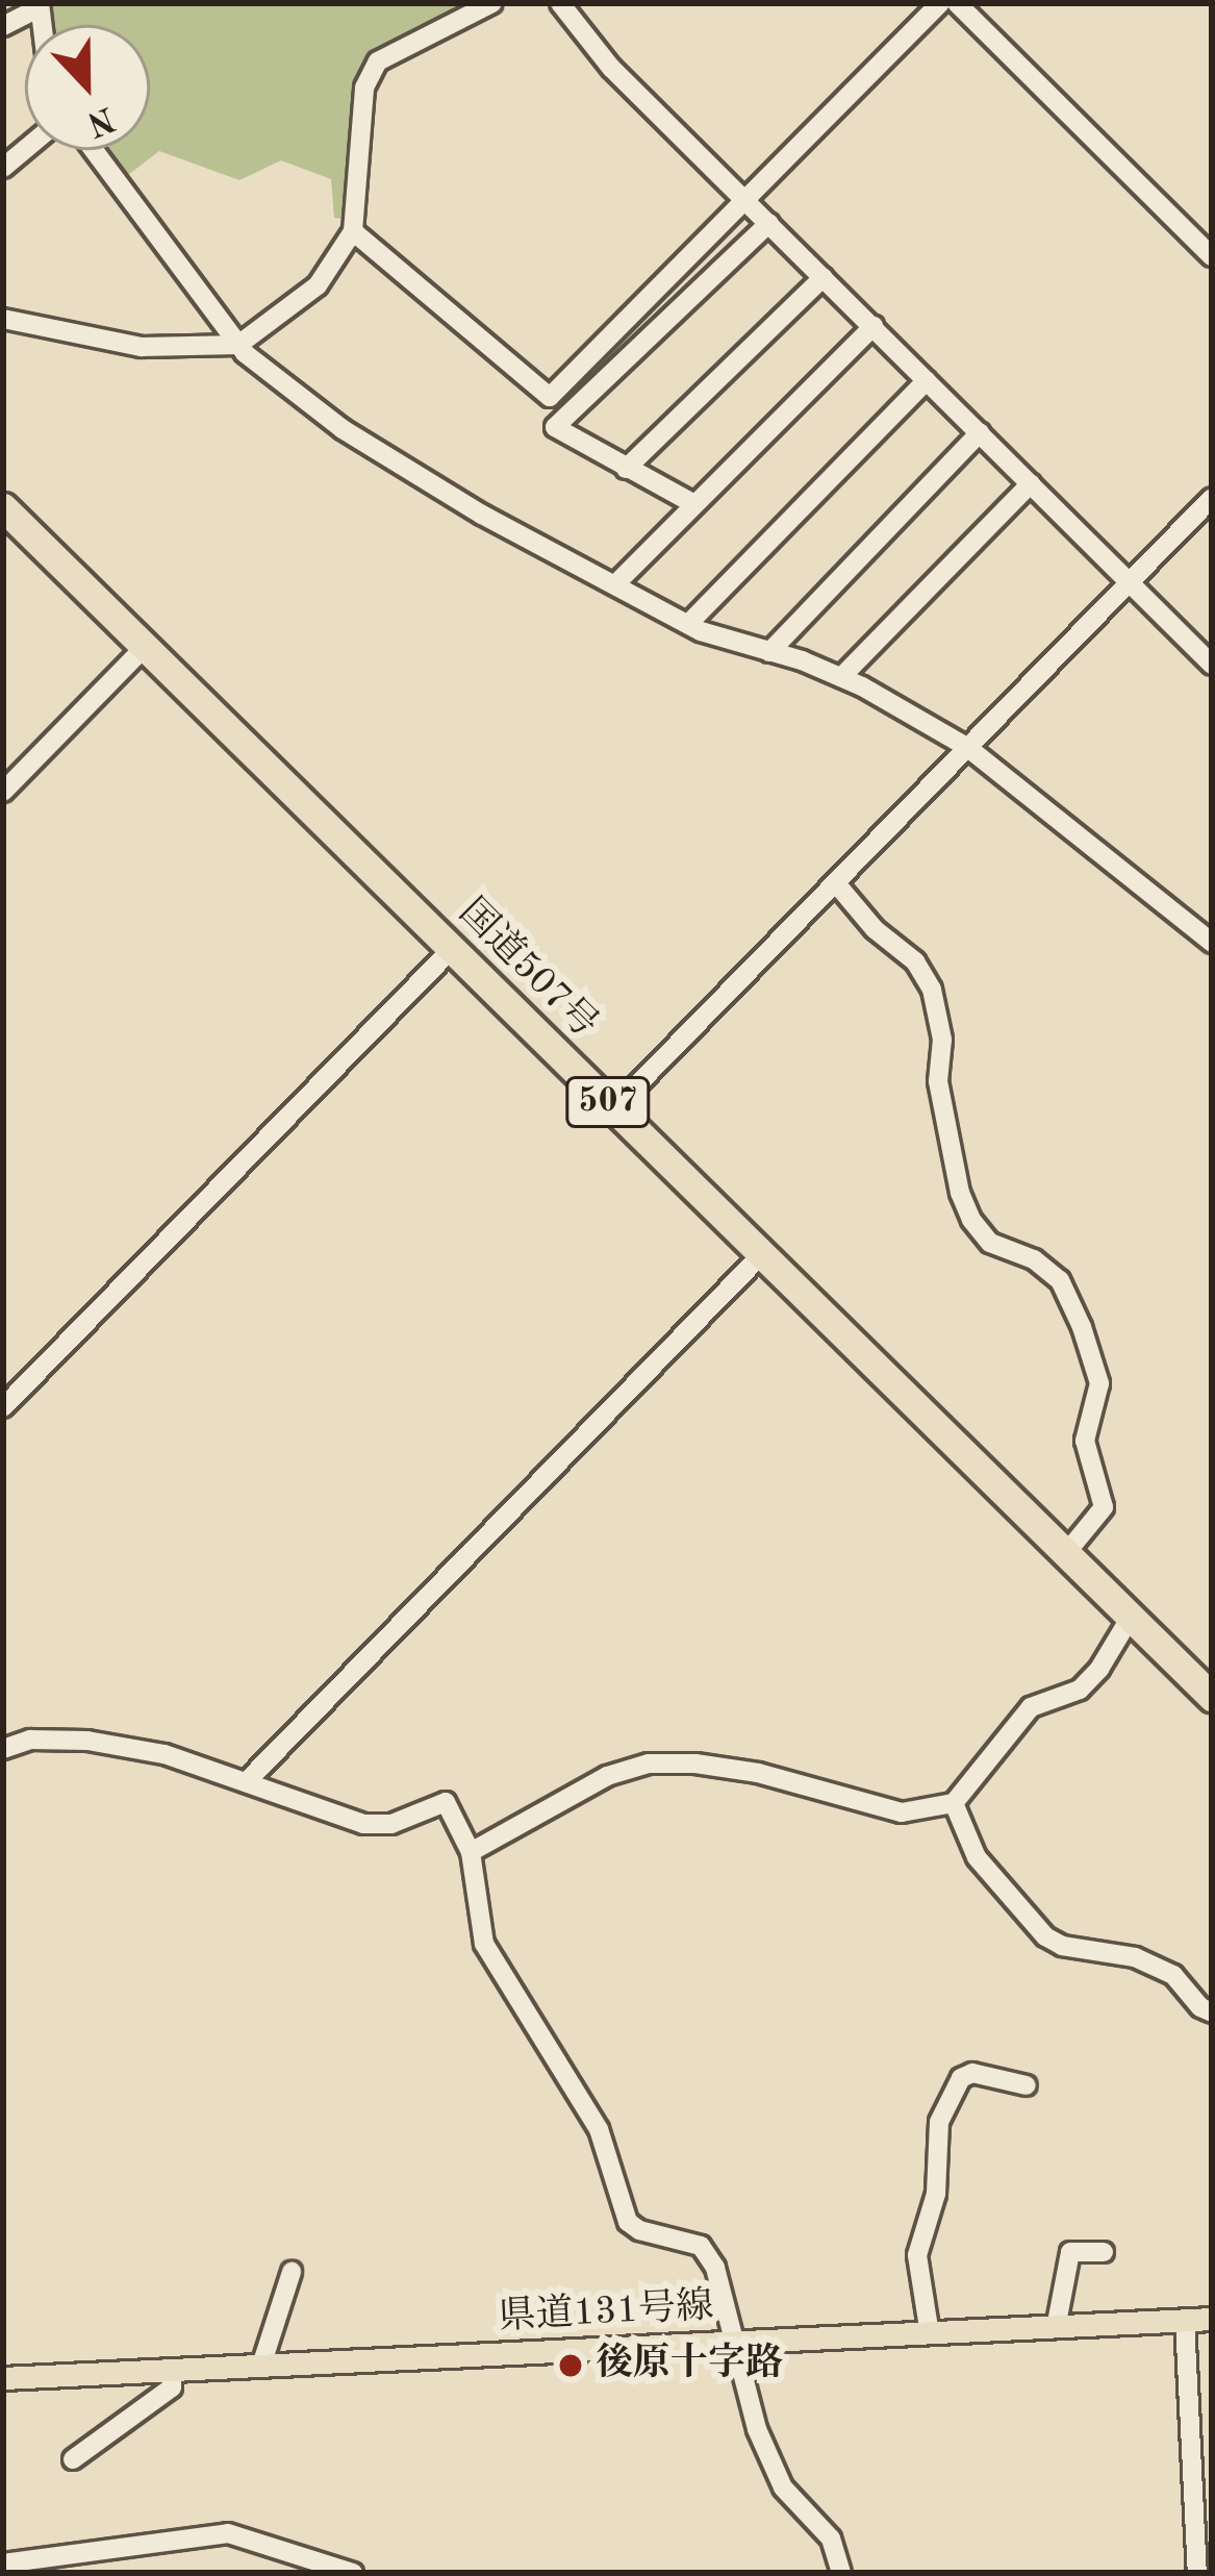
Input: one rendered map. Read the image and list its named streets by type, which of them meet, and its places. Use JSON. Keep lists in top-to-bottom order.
{
  "streets": {
    "highway": ["国道507号", "507"],
    "main road": ["県道131号線"]
  },
  "places": ["後原十字路"],
  "north": "bottom"
}
